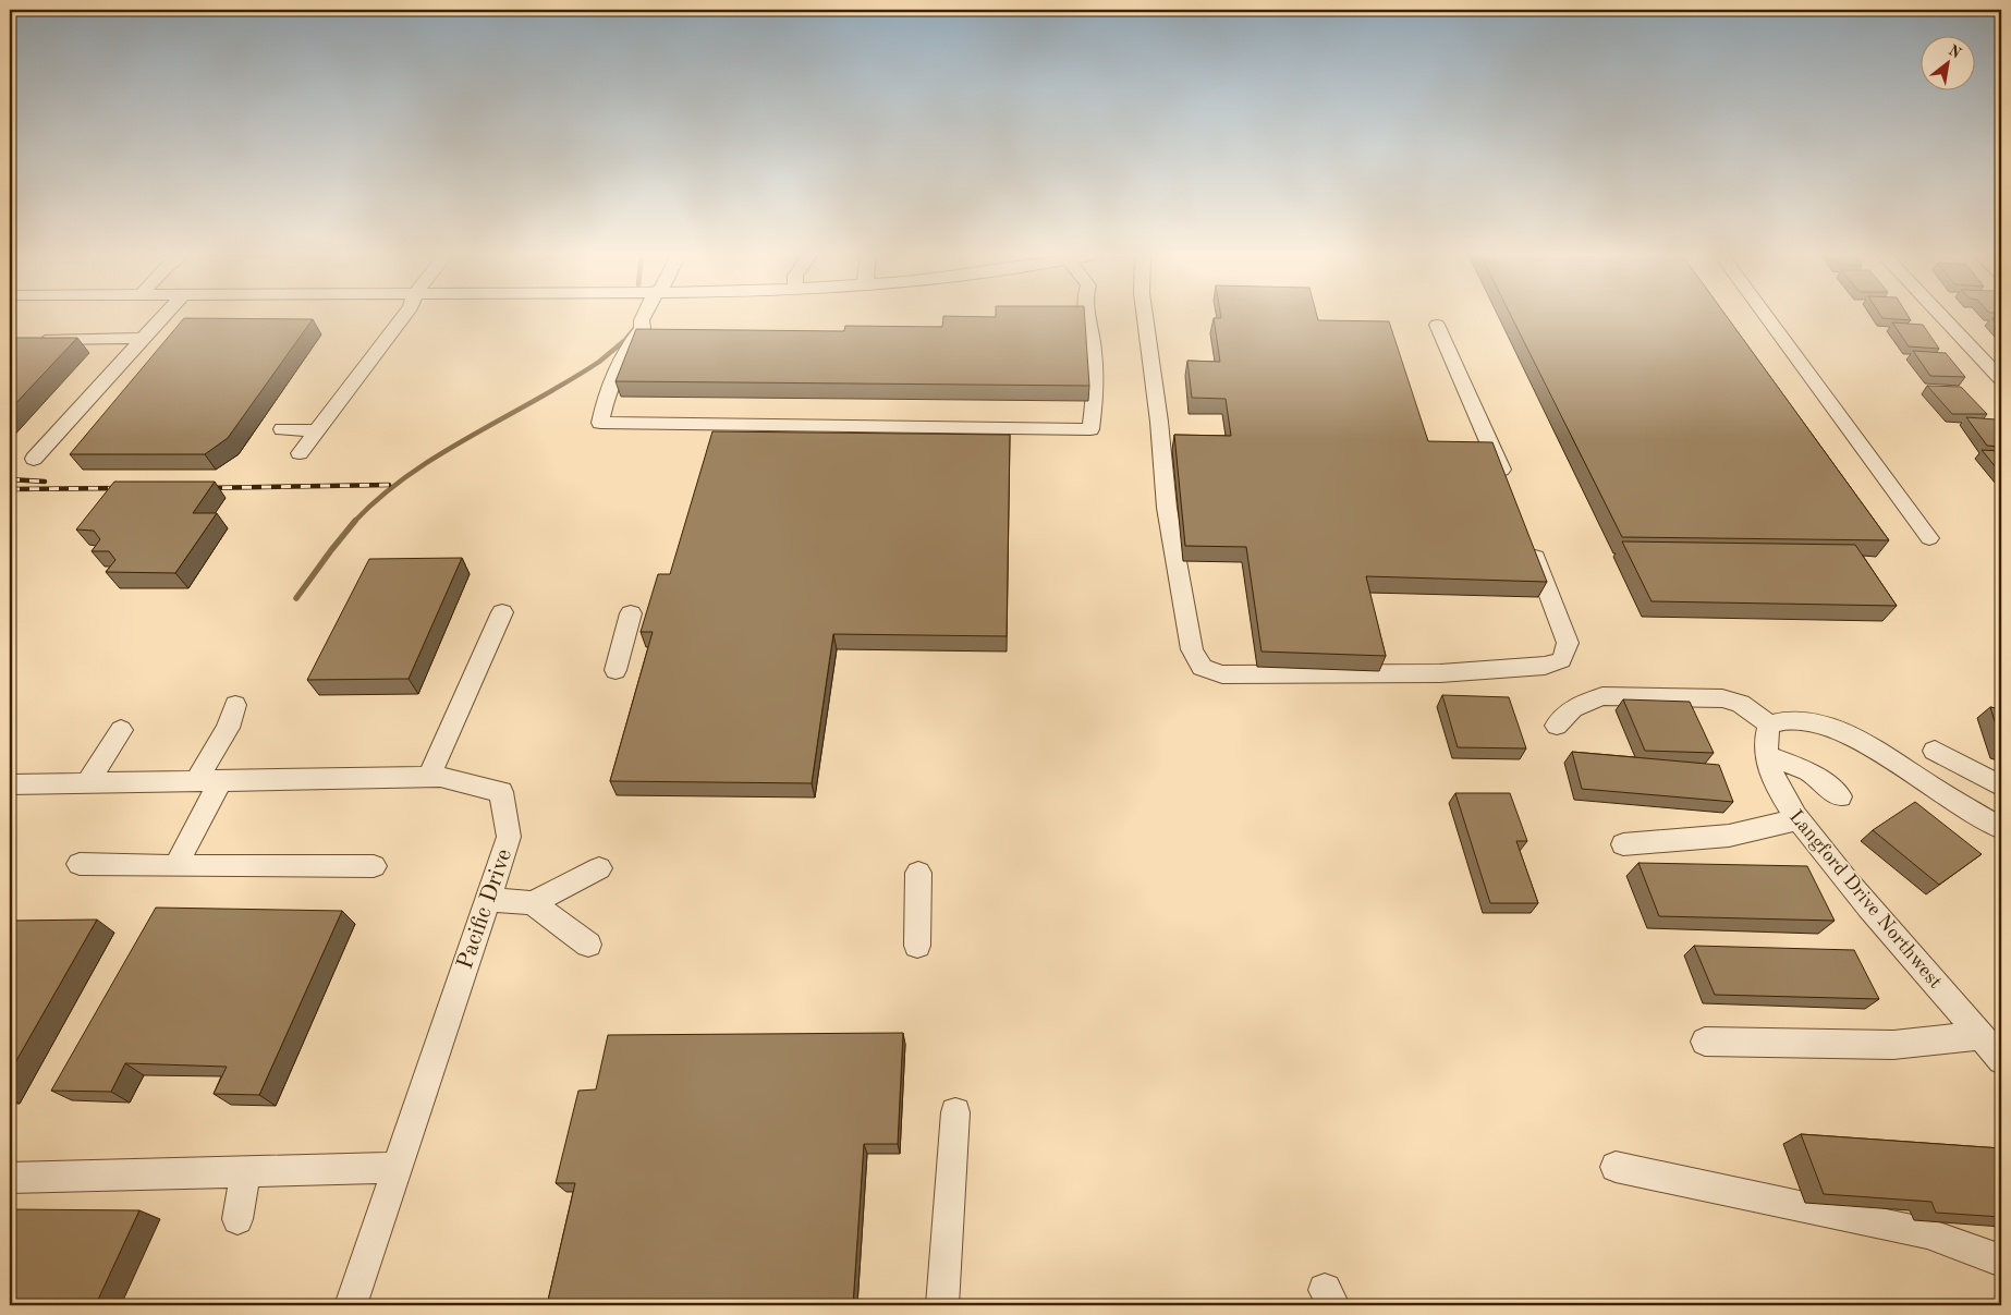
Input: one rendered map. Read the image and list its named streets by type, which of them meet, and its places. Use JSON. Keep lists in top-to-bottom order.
{
  "streets": {
    "street": ["Langford Drive Northwest", "Pacific Drive"]
  },
  "north": "top right"
}
